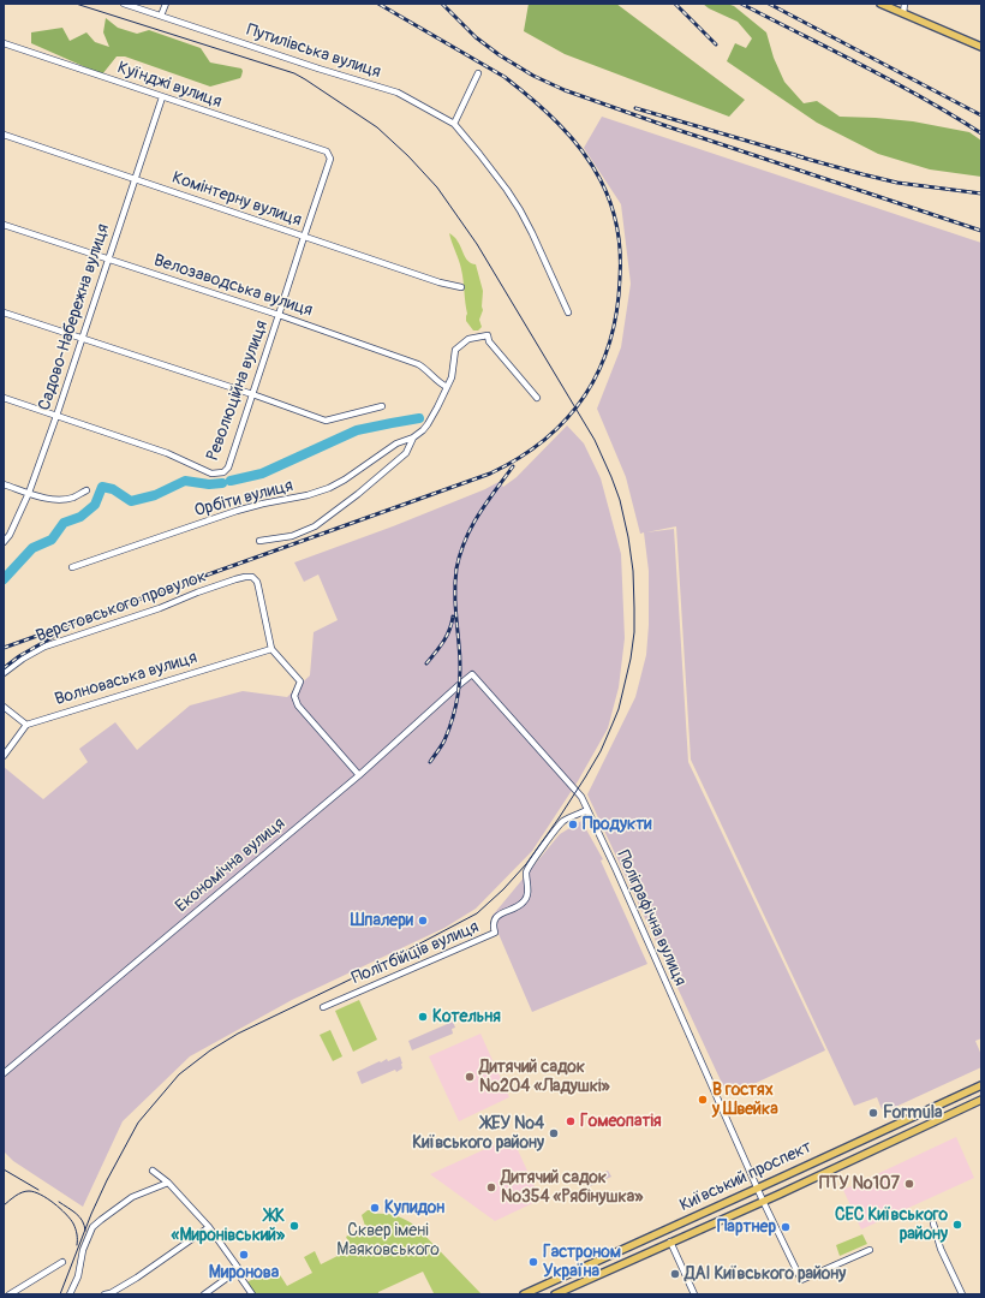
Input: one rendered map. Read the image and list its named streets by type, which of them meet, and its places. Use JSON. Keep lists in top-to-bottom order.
{
  "streets": {
    "main road": ["Київський проспект"],
    "street": [
      "Путилівська вулиця",
      "Куїнджі вулиця",
      "Комінтерну вулиця",
      "Велозаводська вулиця",
      "Садово-Набережна вулиця",
      "Революційна вулиця",
      "Орбіти вулиця",
      "Верстовського провулок",
      "Волноваська вулиця",
      "Економічна вулиця",
      "Поліграфічна вулиця",
      "Політбійців вулиця"
    ]
  },
  "crossings": [
    ["Куїнджі вулиця", "Садово-Набережна вулиця"],
    ["Куїнджі вулиця", "Революційна вулиця"],
    ["Комінтерну вулиця", "Садово-Набережна вулиця"],
    ["Комінтерну вулиця", "Революційна вулиця"],
    ["Велозаводська вулиця", "Садово-Набережна вулиця"],
    ["Велозаводська вулиця", "Революційна вулиця"],
    ["Садово-Набережна вулиця", "Революційна вулиця"],
    ["Верстовського провулок", "Волноваська вулиця"],
    ["Економічна вулиця", "Поліграфічна вулиця"],
    ["Поліграфічна вулиця", "Політбійців вулиця"],
    ["Поліграфічна вулиця", "Київський проспект"]
  ],
  "parks": ["Сквер імені Маяковського"],
  "places": [
    "Продукти",
    "Шпалери",
    "Котельня",
    "Дитячий садок №204 «Ладушкі»",
    "В гостях у Швейка",
    "Formula",
    "Гомеопатія",
    "ЖЕУ №4 Київського району",
    "ПТУ №107",
    "Дитячий садок №354 «Рябінушка»",
    "Купидон",
    "СЕС Київського району",
    "ЖК «Миронівський»",
    "Партнер",
    "Миронова",
    "Гастроном Україна",
    "ДАІ Київського району"
  ]
}
